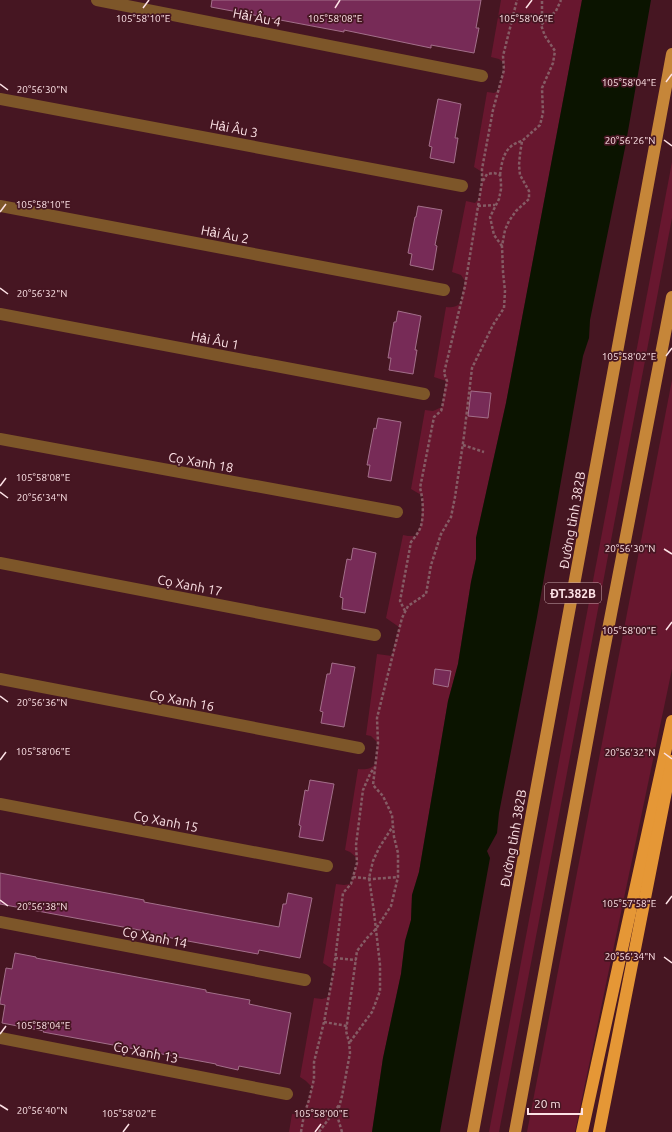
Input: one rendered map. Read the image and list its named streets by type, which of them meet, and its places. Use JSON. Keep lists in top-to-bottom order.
{
  "streets": {
    "main road": ["Đường tỉnh 382B", "ĐT.382B"],
    "street": [
      "Hải Âu 4",
      "Hải Âu 3",
      "Hải Âu 2",
      "Hải Âu 1",
      "Cọ Xanh 18",
      "Cọ Xanh 17",
      "Cọ Xanh 16",
      "Cọ Xanh 15",
      "Cọ Xanh 14",
      "Cọ Xanh 13"
    ]
  },
  "scale_bar": "20 m",
  "coordinates": [
    "105°58'10\"E",
    "105°58'08\"E",
    "105°58'06\"E",
    "105°58'04\"E",
    "20°56'30\"N",
    "20°56'26\"N",
    "20°56'32\"N",
    "105°58'02\"E",
    "20°56'34\"N",
    "105°58'00\"E",
    "20°56'36\"N",
    "105°57'58\"E",
    "20°56'38\"N",
    "20°56'40\"N"
  ]
}
